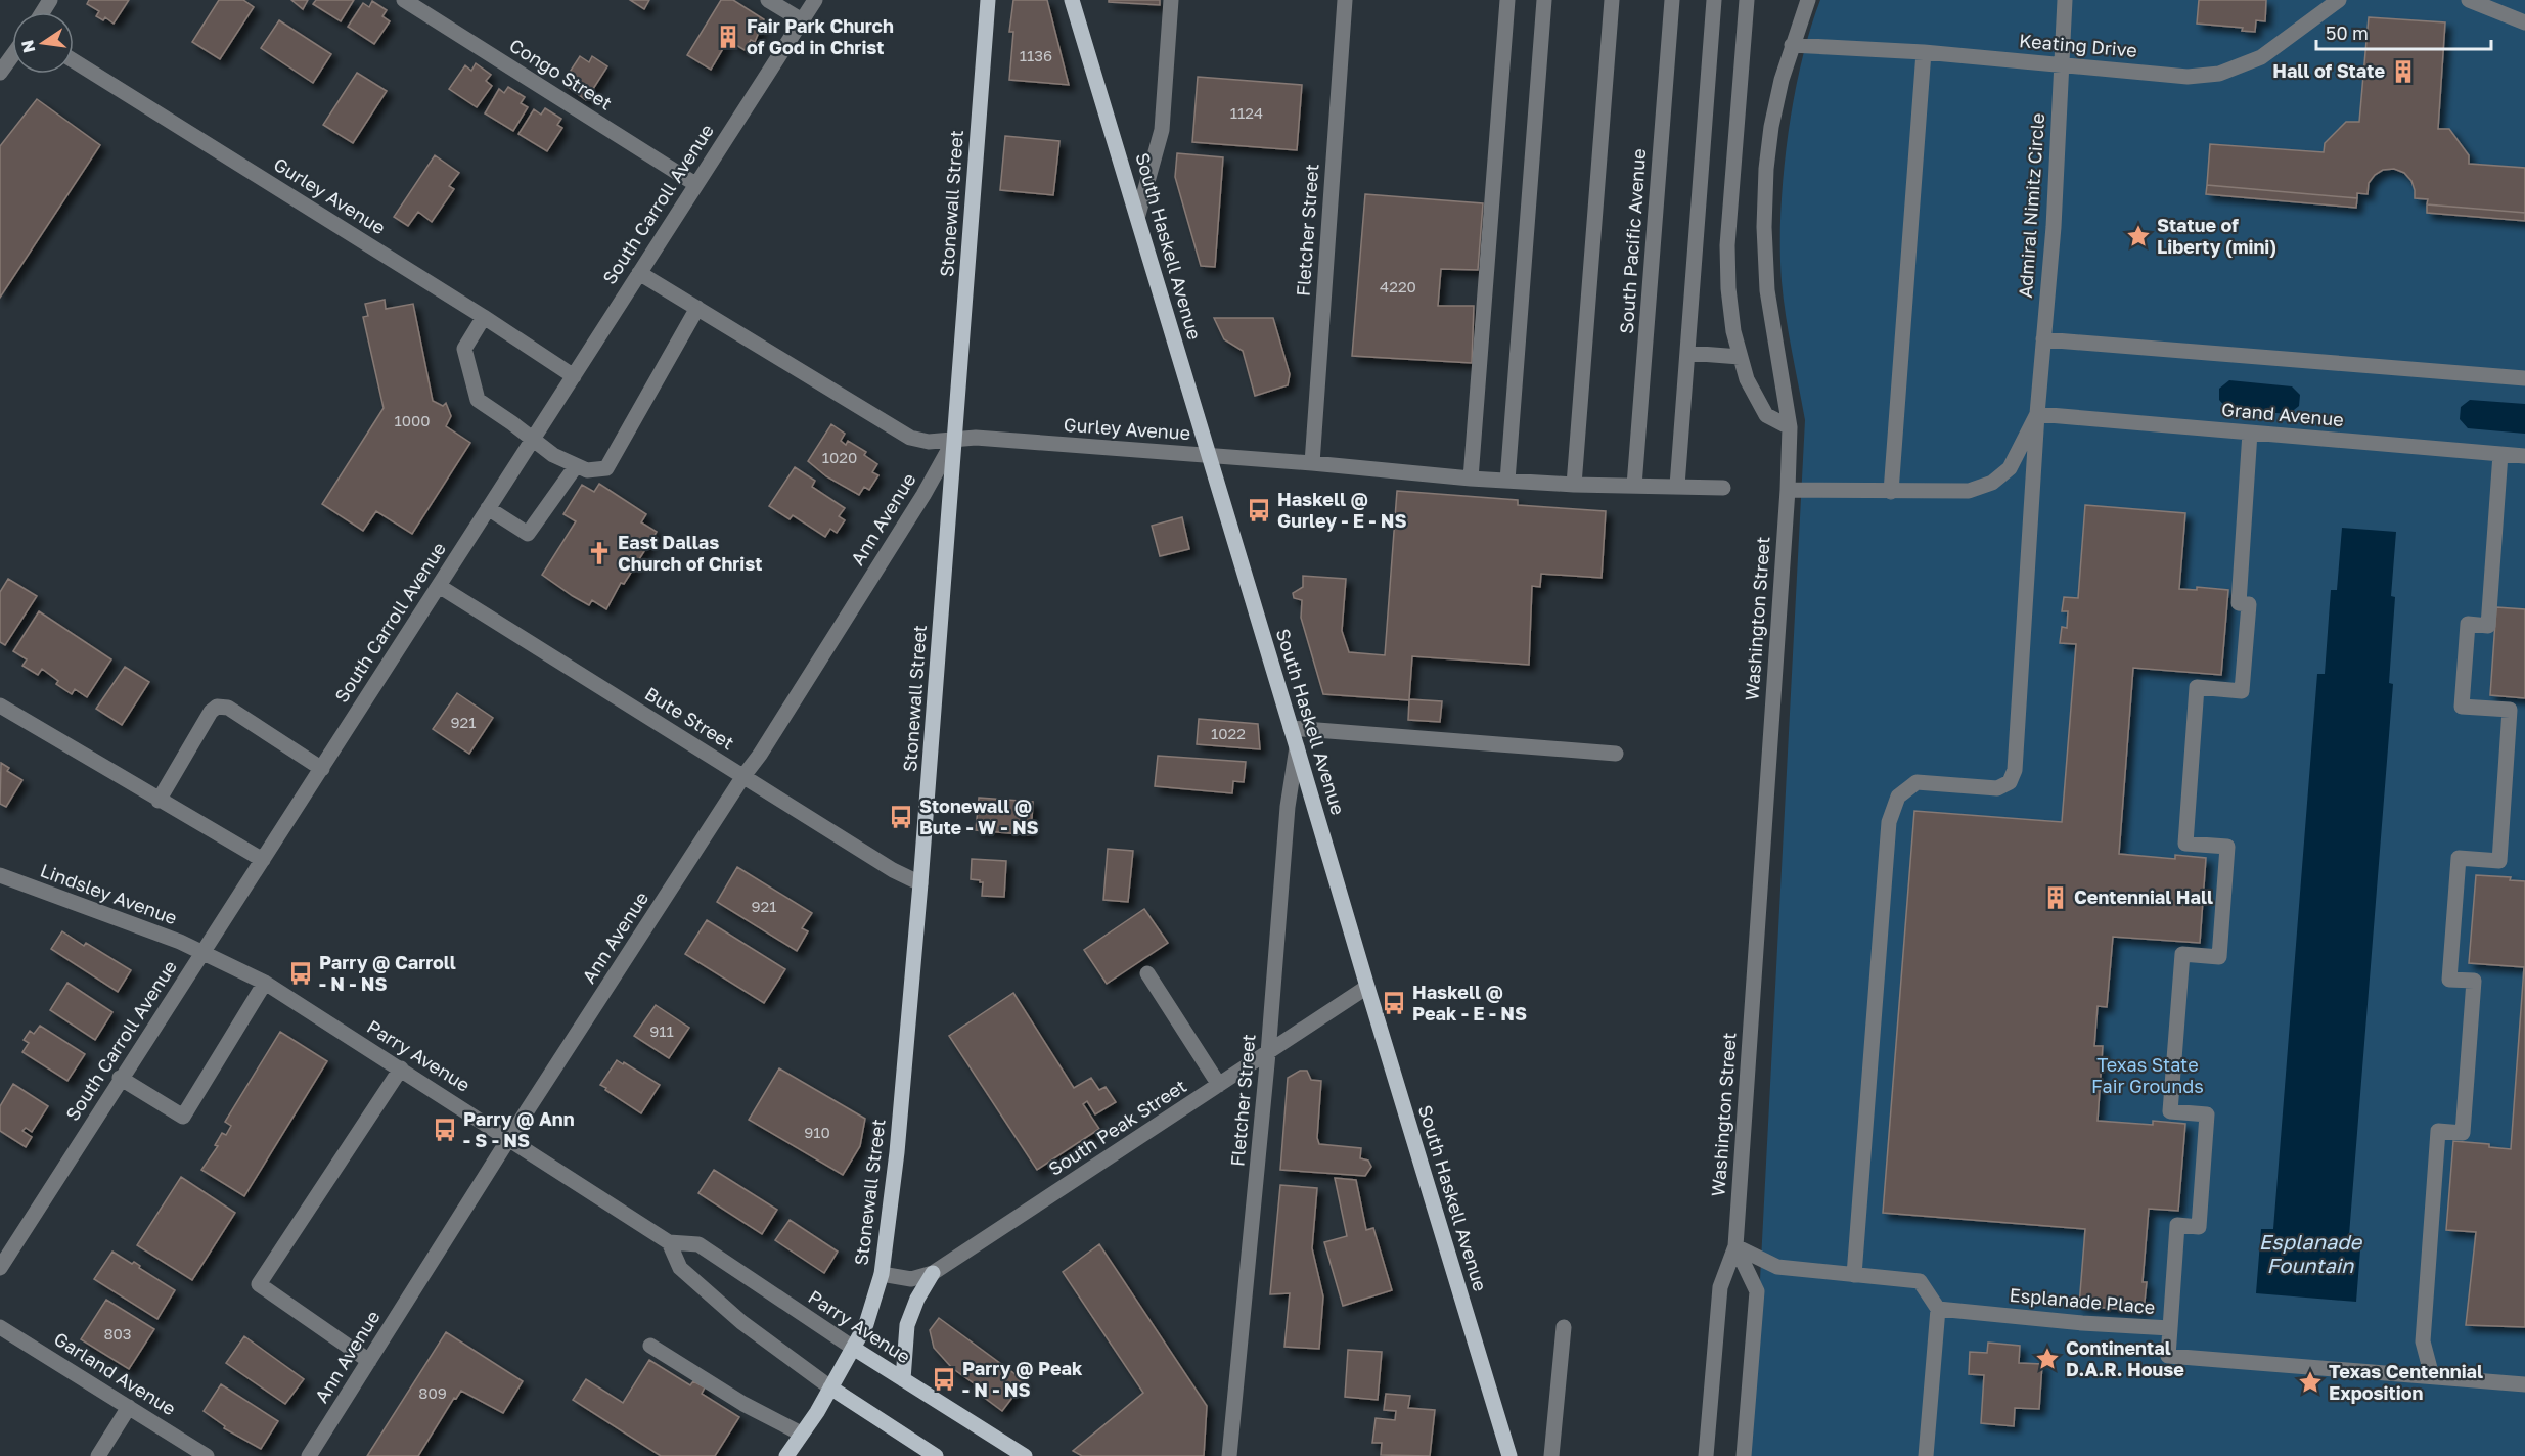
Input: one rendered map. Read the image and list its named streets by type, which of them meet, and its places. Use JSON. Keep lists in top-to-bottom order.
{
  "streets": {
    "main road": ["Stonewall Street", "South Haskell Avenue", "Parry Avenue"],
    "street": [
      "Keating Drive",
      "Congo Street",
      "Gurley Avenue",
      "South Carroll Avenue",
      "Admiral Nimitz Circle",
      "Fletcher Street",
      "South Pacific Avenue",
      "Grand Avenue",
      "Ann Avenue",
      "Washington Street",
      "Bute Street",
      "Lindsley Avenue",
      "South Peak Street",
      "Esplanade Place",
      "Garland Avenue"
    ]
  },
  "crossings": [
    ["Keating Drive", "Admiral Nimitz Circle"],
    ["Keating Drive", "Washington Street"],
    ["Congo Street", "South Carroll Avenue"],
    ["Gurley Avenue", "Stonewall Street"],
    ["Gurley Avenue", "South Carroll Avenue"],
    ["Gurley Avenue", "Fletcher Street"],
    ["Gurley Avenue", "South Pacific Avenue"],
    ["Gurley Avenue", "South Haskell Avenue"],
    ["Gurley Avenue", "Ann Avenue"],
    ["Stonewall Street", "Ann Avenue"],
    ["Stonewall Street", "Bute Street"],
    ["Stonewall Street", "Parry Avenue"],
    ["Stonewall Street", "South Peak Street"],
    ["South Carroll Avenue", "Bute Street"],
    ["South Carroll Avenue", "Lindsley Avenue"],
    ["South Carroll Avenue", "Parry Avenue"],
    ["Admiral Nimitz Circle", "Grand Avenue"],
    ["Admiral Nimitz Circle", "Washington Street"],
    ["Fletcher Street", "South Haskell Avenue"],
    ["Fletcher Street", "South Peak Street"],
    ["South Haskell Avenue", "South Peak Street"],
    ["Ann Avenue", "Bute Street"],
    ["Ann Avenue", "Parry Avenue"],
    ["Lindsley Avenue", "Parry Avenue"]
  ],
  "water": ["Esplanade Fountain"],
  "parks": ["Texas State Fair Grounds"],
  "places": {
    "building": ["Fair Park Church of God in Christ", "Hall of State", "Centennial Hall"],
    "place": ["Statue of Liberty (mini)", "Continental D.A.R. House", "Texas Centennial Exposition"],
    "bus stop": [
      "Haskell @ Gurley - E - NS",
      "Stonewall @ Bute - W - NS",
      "Parry @ Carroll - N - NS",
      "Haskell @ Peak - E - NS",
      "Parry @ Ann - S - NS",
      "Parry @ Peak - N - NS"
    ],
    "church": ["East Dallas Church of Christ"]
  },
  "house_numbers": [
    "1136",
    "1124",
    "4220",
    "1000",
    "1020",
    "921",
    "1022",
    "921",
    "911",
    "910",
    "803",
    "809"
  ],
  "scale_bar": "50 m",
  "north": "left"
}
